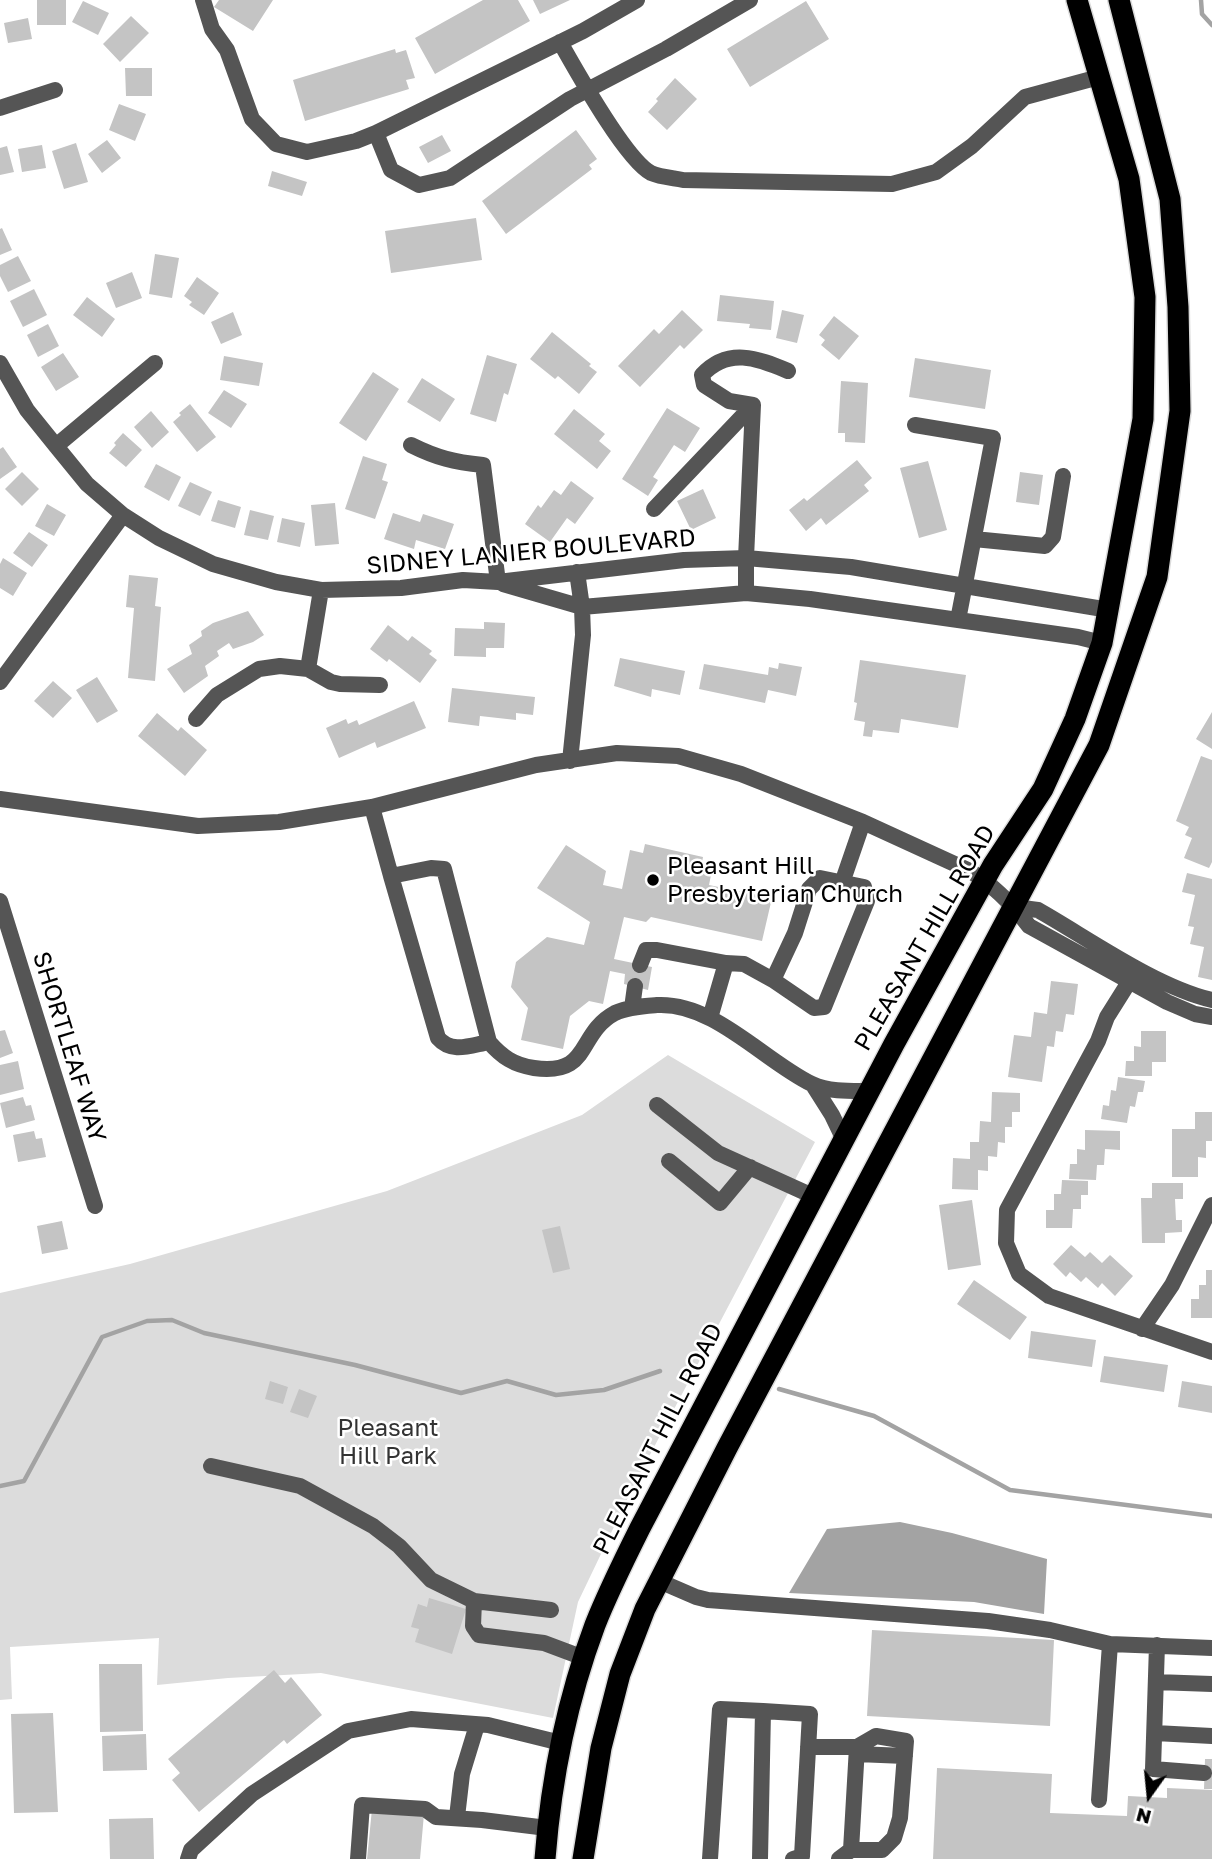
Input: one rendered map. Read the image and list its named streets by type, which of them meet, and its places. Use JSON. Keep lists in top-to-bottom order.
{
  "streets": {
    "highway": ["PLEASANT HILL ROAD"],
    "street": ["SIDNEY LANIER BOULEVARD", "SHORTLEAF WAY"]
  },
  "crossings": [
    ["SIDNEY LANIER BOULEVARD", "PLEASANT HILL ROAD"]
  ],
  "parks": ["Pleasant Hill Park"],
  "places": ["Pleasant Hill Presbyterian Church"],
  "north": "bottom"
}
